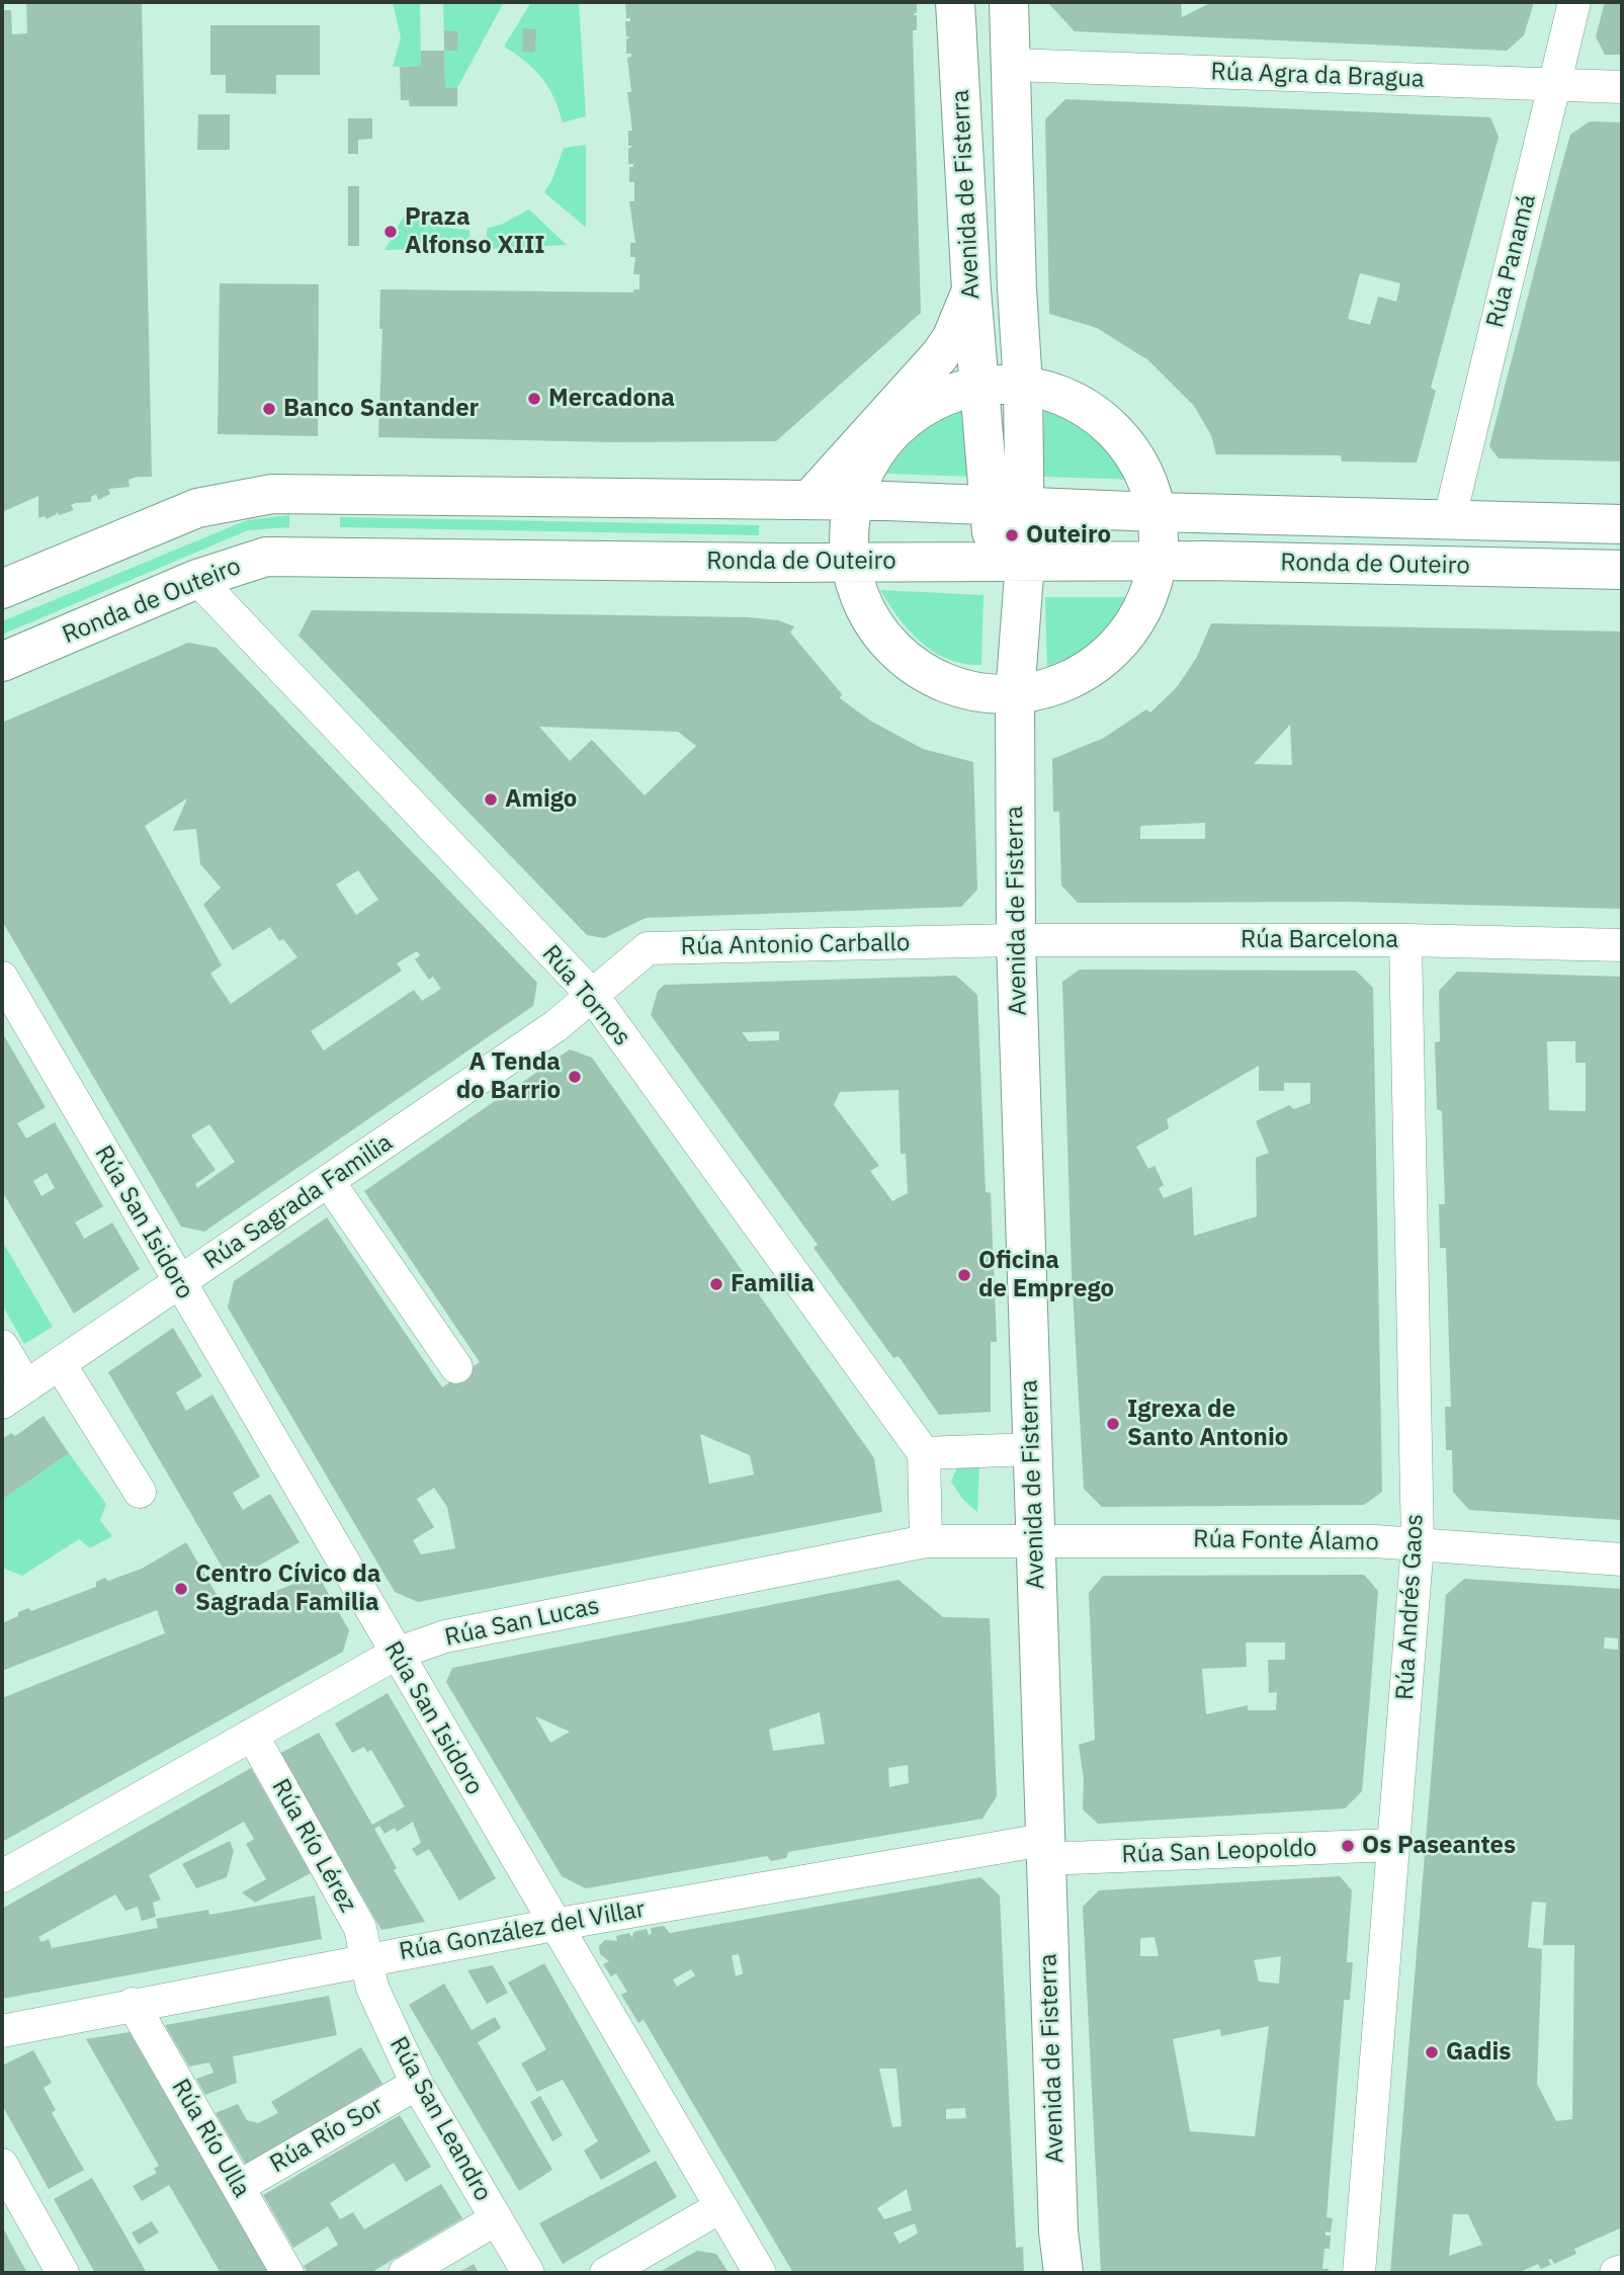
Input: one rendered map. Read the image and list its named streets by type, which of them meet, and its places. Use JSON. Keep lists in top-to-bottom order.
{
  "streets": {
    "main road": ["Avenida de Fisterra", "Ronda de Outeiro"],
    "street": [
      "Rúa Agra da Bragua",
      "Rúa Panamá",
      "Rúa Barcelona",
      "Rúa Antonio Carballo",
      "Rúa Tornos",
      "Rúa Sagrada Familia",
      "Rúa San Isidoro",
      "Rúa Fonte Álamo",
      "Rúa Andrés Gaos",
      "Rúa San Lucas",
      "Rúa Río Lérez",
      "Rúa San Leopoldo",
      "Rúa González del Villar",
      "Rúa San Leandro",
      "Rúa Río Sor",
      "Rúa Río Ulla"
    ]
  },
  "crossings": [
    ["Rúa Agra da Bragua", "Avenida de Fisterra"],
    ["Rúa Agra da Bragua", "Rúa Panamá"],
    ["Avenida de Fisterra", "Ronda de Outeiro"],
    ["Avenida de Fisterra", "Rúa Barcelona"],
    ["Avenida de Fisterra", "Rúa Antonio Carballo"],
    ["Avenida de Fisterra", "Rúa Fonte Álamo"],
    ["Avenida de Fisterra", "Rúa San Leopoldo"],
    ["Avenida de Fisterra", "Rúa González del Villar"],
    ["Rúa Panamá", "Ronda de Outeiro"],
    ["Ronda de Outeiro", "Rúa Tornos"],
    ["Rúa Barcelona", "Rúa Antonio Carballo"],
    ["Rúa Barcelona", "Rúa Andrés Gaos"],
    ["Rúa Antonio Carballo", "Rúa Tornos"],
    ["Rúa Antonio Carballo", "Rúa Sagrada Familia"],
    ["Rúa Tornos", "Rúa Sagrada Familia"],
    ["Rúa Sagrada Familia", "Rúa San Isidoro"],
    ["Rúa San Isidoro", "Rúa San Lucas"],
    ["Rúa San Isidoro", "Rúa González del Villar"],
    ["Rúa Fonte Álamo", "Rúa Andrés Gaos"],
    ["Rúa Fonte Álamo", "Rúa San Lucas"],
    ["Rúa Andrés Gaos", "Rúa San Leopoldo"],
    ["Rúa San Lucas", "Rúa Río Lérez"],
    ["Rúa Río Lérez", "Rúa González del Villar"],
    ["Rúa Río Lérez", "Rúa San Leandro"],
    ["Rúa San Leopoldo", "Rúa González del Villar"],
    ["Rúa González del Villar", "Rúa San Leandro"],
    ["Rúa González del Villar", "Rúa Río Ulla"],
    ["Rúa San Leandro", "Rúa Río Sor"],
    ["Rúa Río Sor", "Rúa Río Ulla"]
  ],
  "places": [
    "Praza Alfonso XIII",
    "Mercadona",
    "Banco Santander",
    "Outeiro",
    "Amigo",
    "A Tenda do Barrio",
    "Oficina de Emprego",
    "Familia",
    "Igrexa de Santo Antonio",
    "Centro Cívico da Sagrada Familia",
    "Os Paseantes",
    "Gadis"
  ]
}
